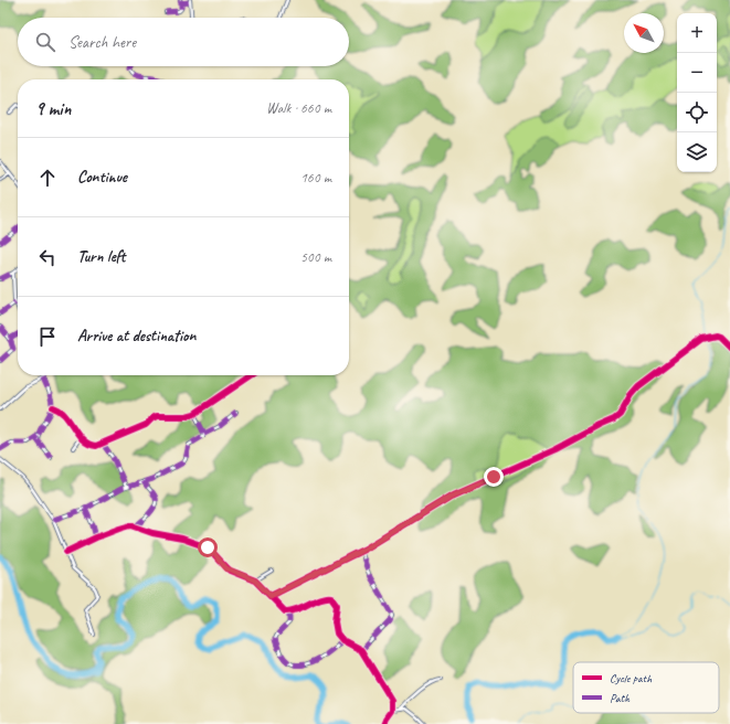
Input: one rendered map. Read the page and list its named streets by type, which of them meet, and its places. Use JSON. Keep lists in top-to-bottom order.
{
  "legend": ["Cycle path", "Path"],
  "north": "top left",
  "page": {
    "map_buttons": ["+", "−"],
    "search": "Search here",
    "heading": ["9 min", "Walk · 660 m"],
    "list": [
      ["Continue", "160 m"],
      ["Turn left", "500 m"],
      "Arrive at destination"
    ]
  }
}
